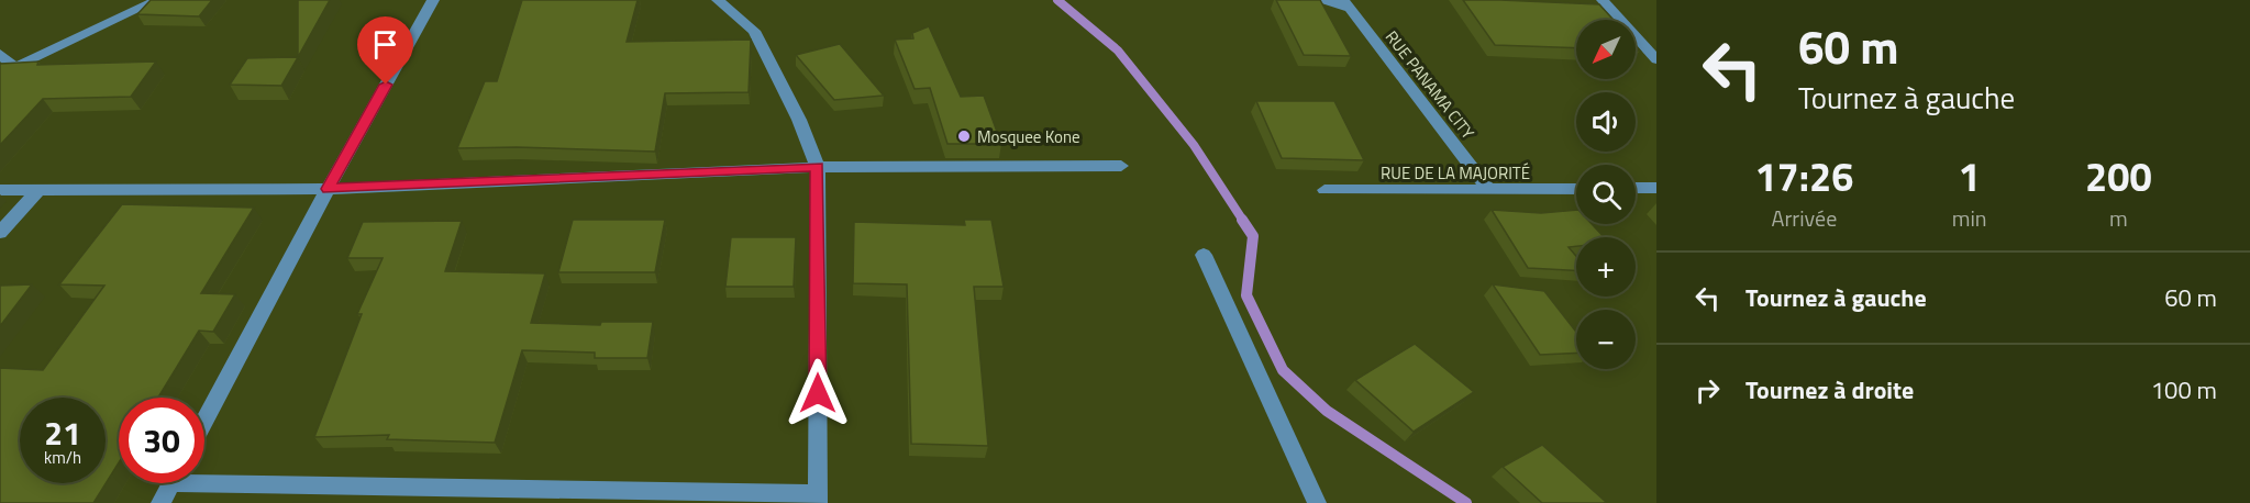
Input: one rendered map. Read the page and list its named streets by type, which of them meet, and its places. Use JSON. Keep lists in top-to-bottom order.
{
  "streets": {
    "street": ["RUE PANAMA CITY", "RUE DE LA MAJORITÉ"]
  },
  "crossings": [
    ["RUE PANAMA CITY", "RUE DE LA MAJORITÉ"]
  ],
  "places": ["Mosquee Kone"],
  "north": "bottom left",
  "page": {
    "turn": ["60 m", "Tournez à gauche"],
    "map_buttons": ["+", "−"],
    "eta": [
      "17:26",
      "Arrivée",
      "1",
      "min",
      "200",
      "m"
    ],
    "list": [
      {
        "name": "Tournez à gauche",
        "value": "60 m"
      },
      {
        "name": "Tournez à droite",
        "value": "100 m"
      }
    ],
    "speed": "21 km/h",
    "limit": "30"
  }
}
